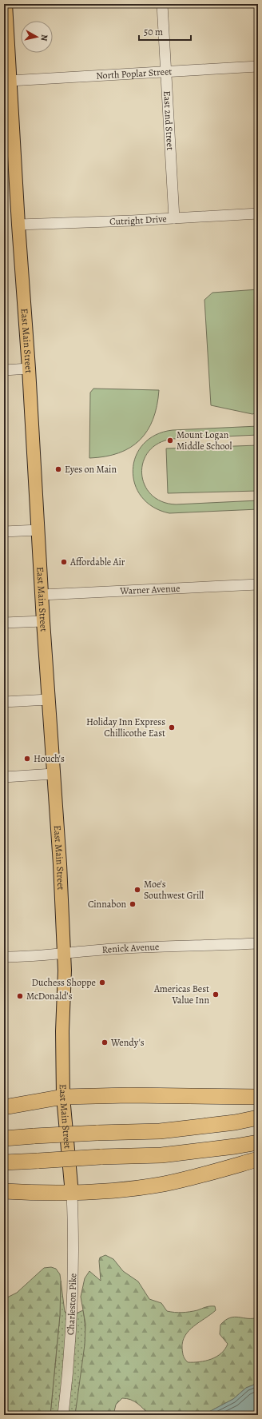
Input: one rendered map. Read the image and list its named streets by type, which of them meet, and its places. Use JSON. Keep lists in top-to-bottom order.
{
  "streets": {
    "main road": ["East Main Street"],
    "street": [
      "North Poplar Street",
      "East 2nd Street",
      "Cutright Drive",
      "Warner Avenue",
      "Renick Avenue",
      "Charleston Pike"
    ]
  },
  "crossings": [
    ["North Poplar Street", "East 2nd Street"],
    ["North Poplar Street", "East Main Street"],
    ["East 2nd Street", "Cutright Drive"],
    ["Cutright Drive", "East Main Street"],
    ["East Main Street", "Warner Avenue"],
    ["East Main Street", "Renick Avenue"],
    ["East Main Street", "Charleston Pike"]
  ],
  "places": [
    "Mount Logan Middle School",
    "Eyes on Main",
    "Affordable Air",
    "Holiday Inn Express Chillicothe East",
    "Houch's",
    "Moe's Southwest Grill",
    "Cinnabon",
    "Duchess Shoppe",
    "Americas Best Value Inn",
    "McDonald's",
    "Wendy's"
  ],
  "scale_bar": "50 m",
  "north": "right"
}
